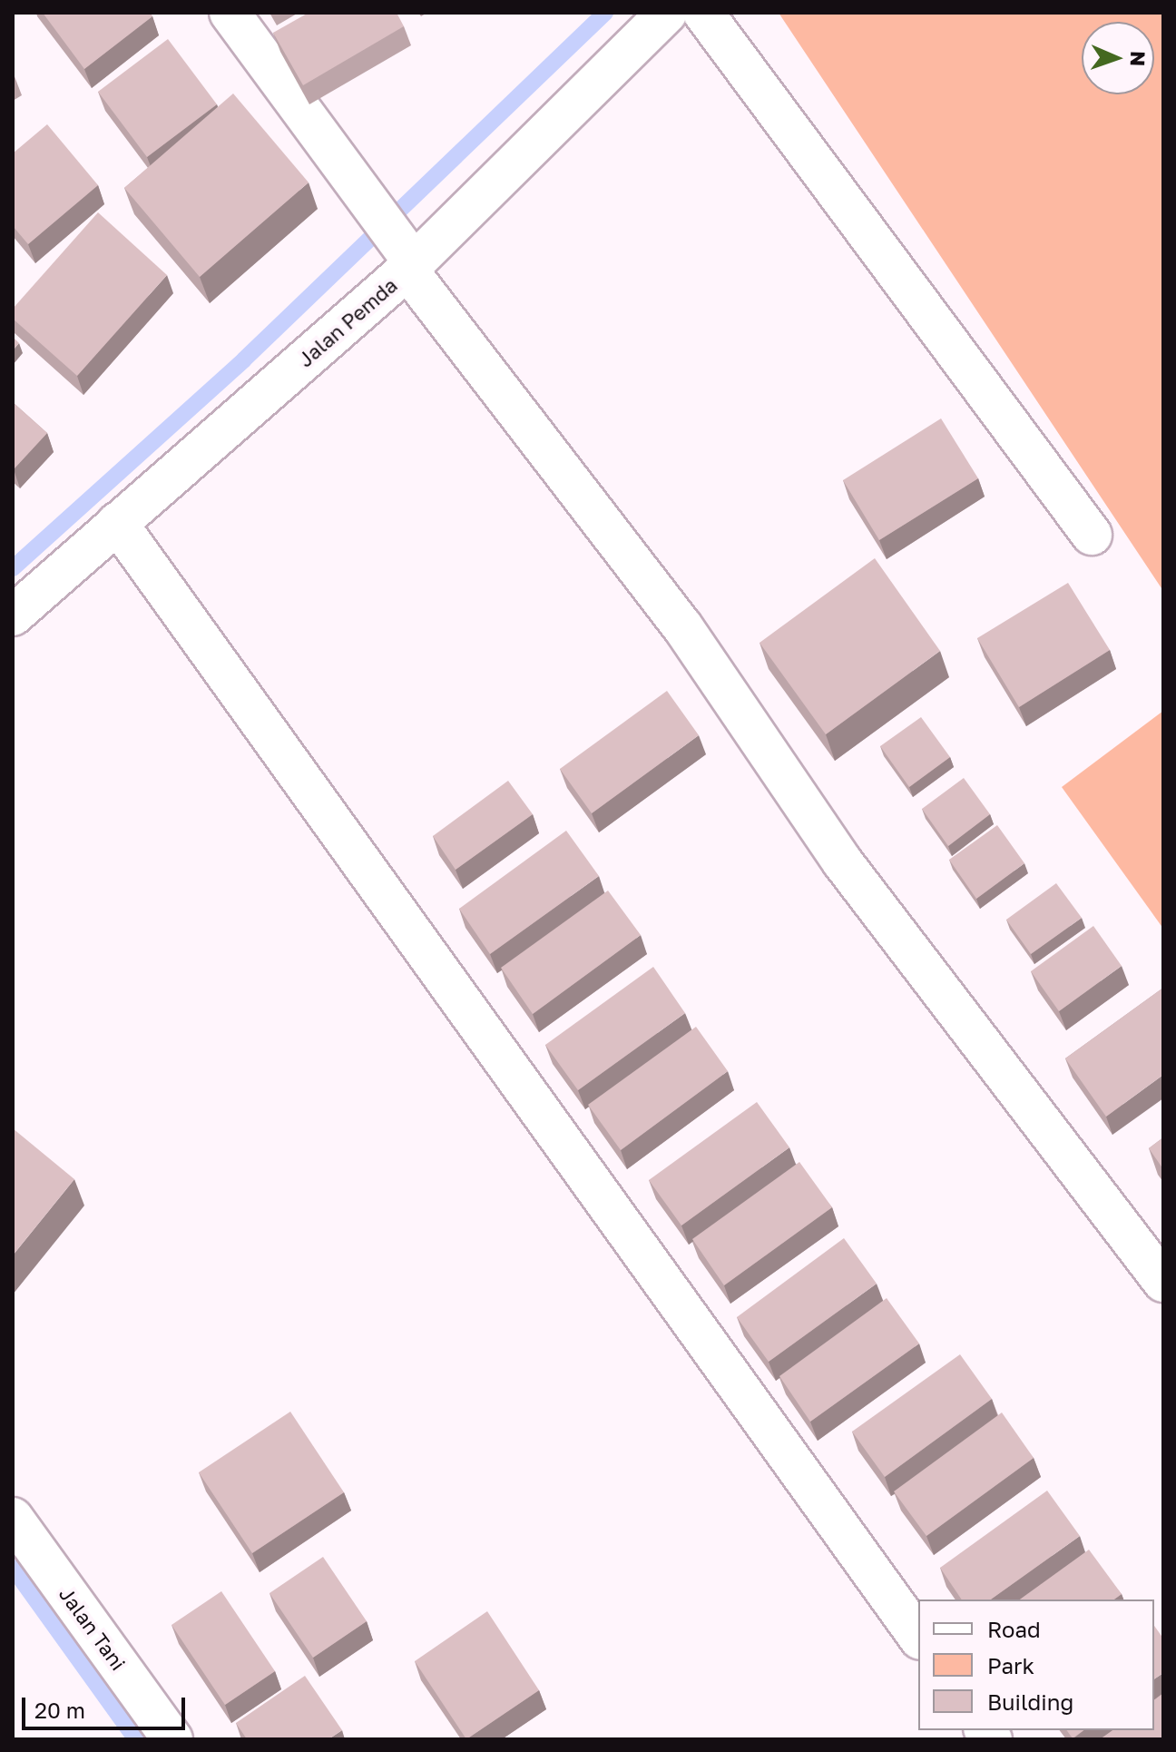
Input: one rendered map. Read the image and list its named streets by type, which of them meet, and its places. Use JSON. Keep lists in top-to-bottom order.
{
  "streets": {
    "street": ["Jalan Pemda", "Jalan Tani"]
  },
  "legend": ["Road", "Park", "Building"],
  "scale_bar": "20 m",
  "north": "right"
}
